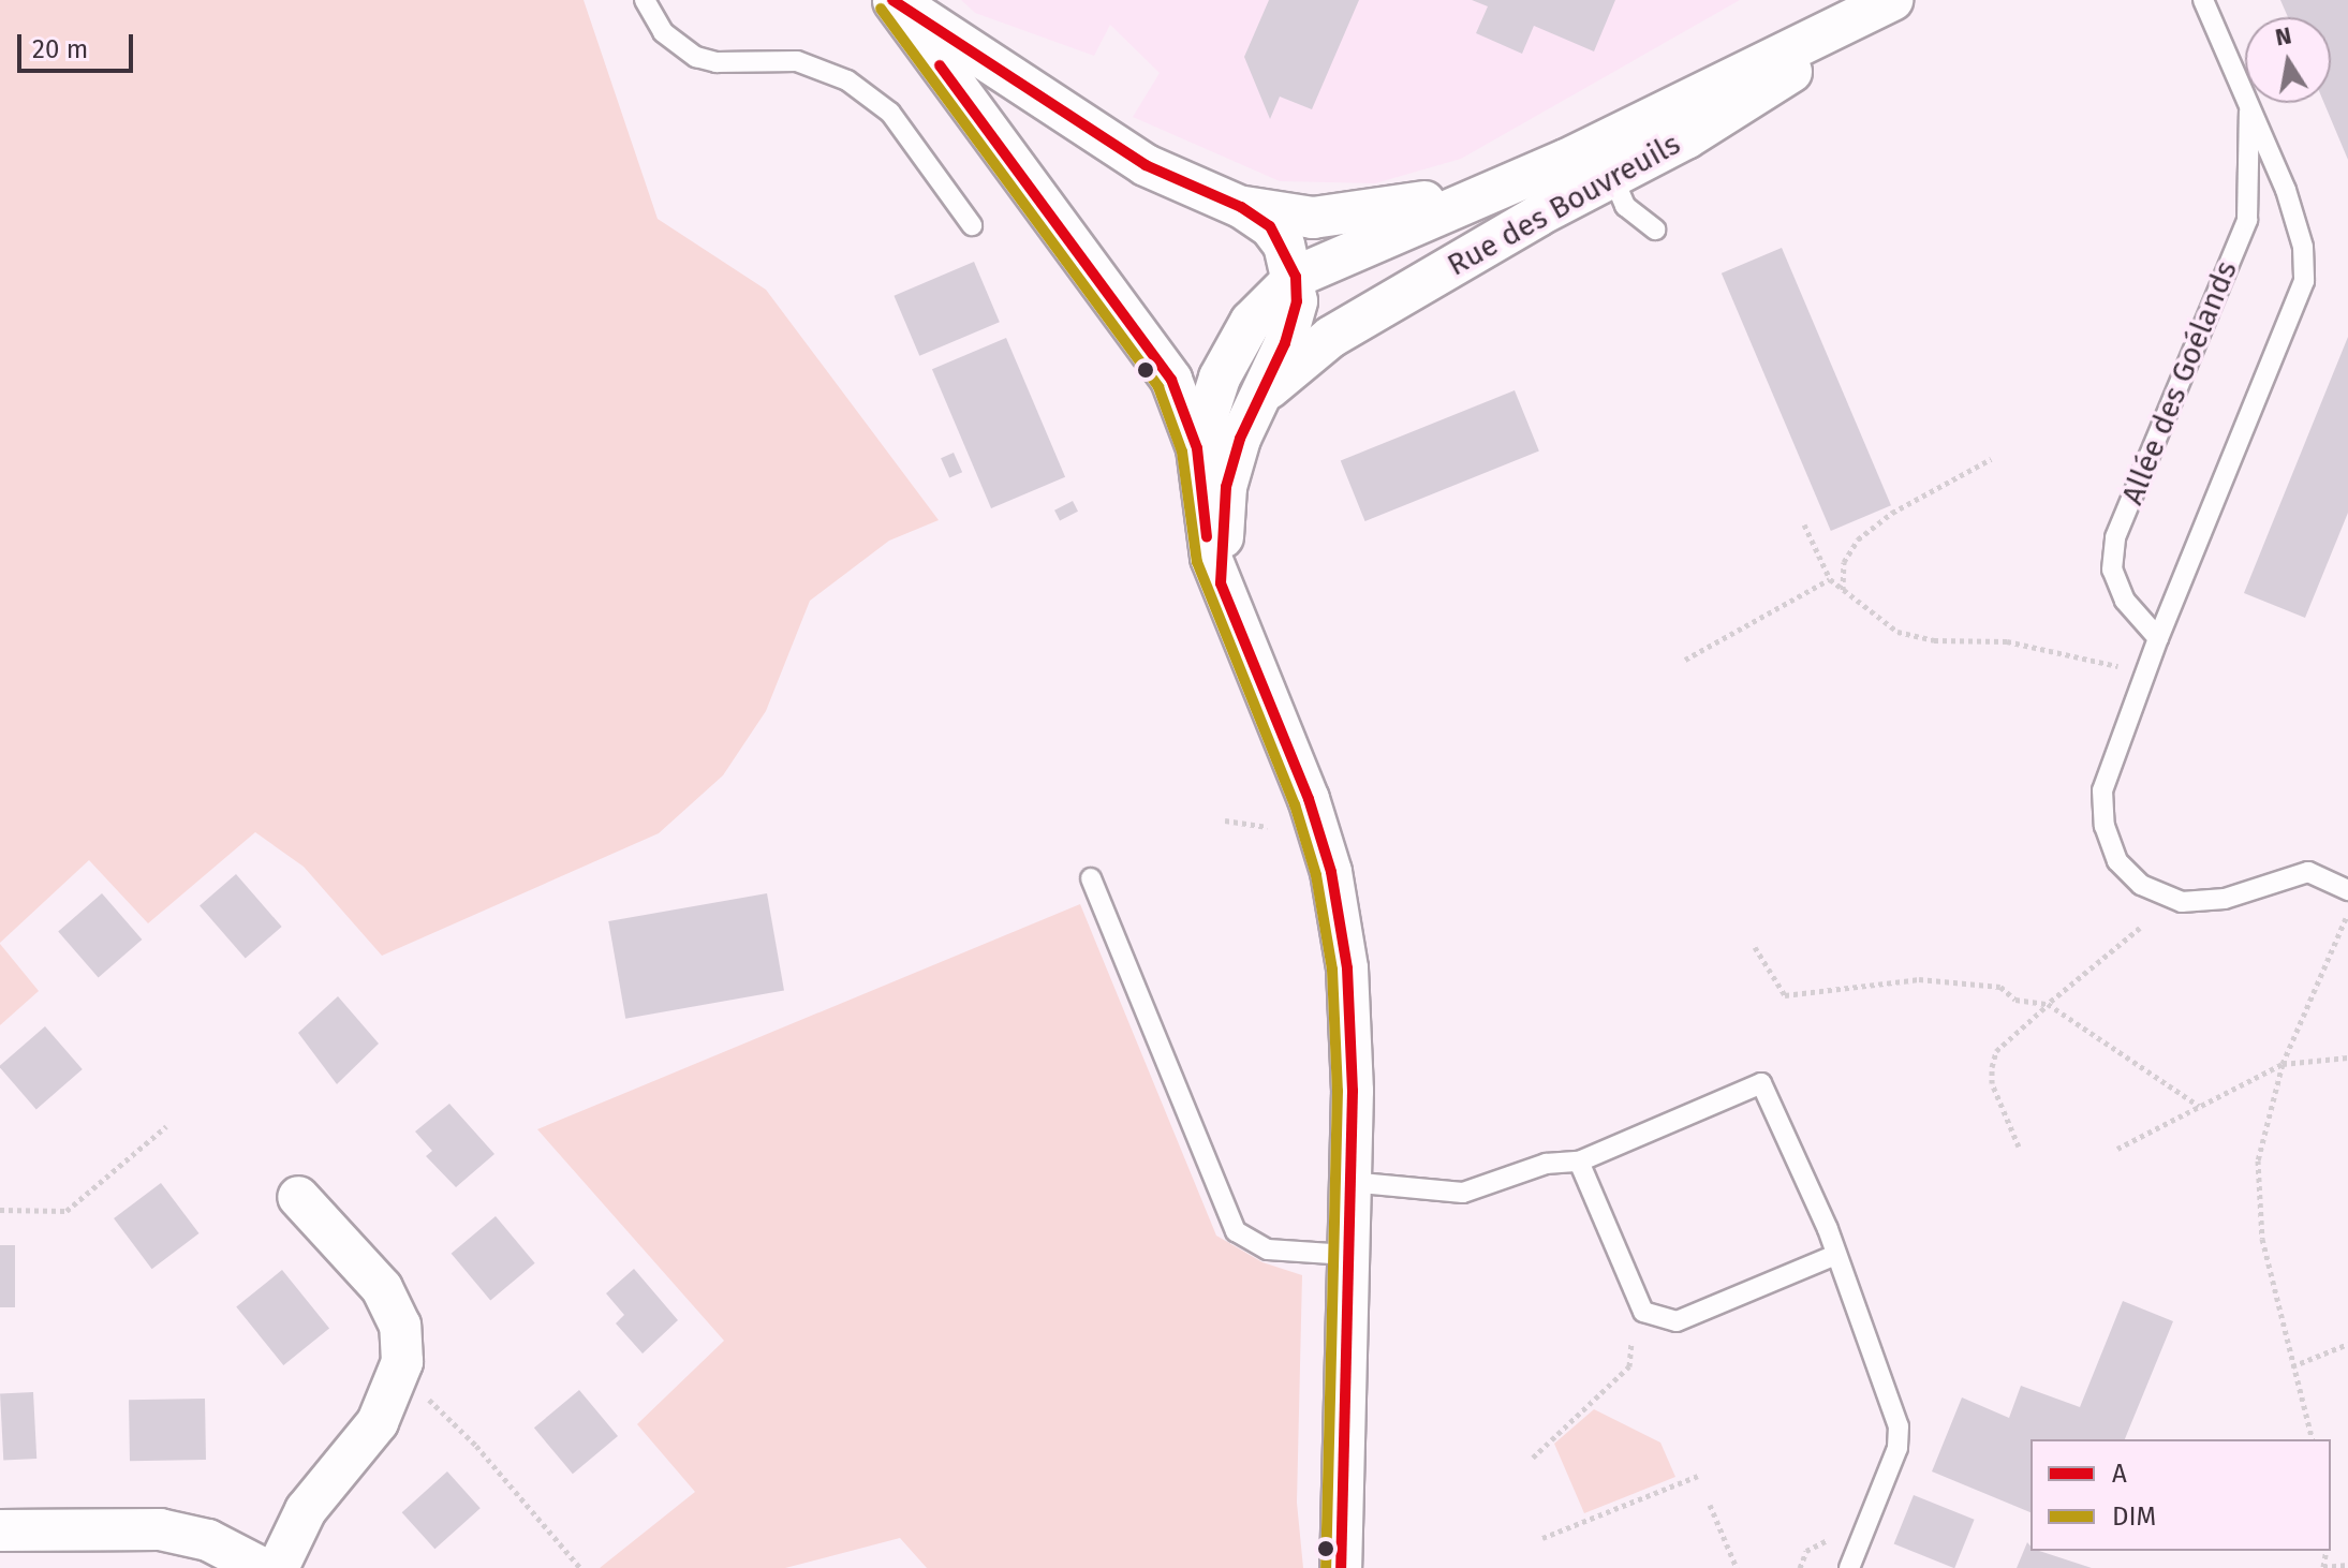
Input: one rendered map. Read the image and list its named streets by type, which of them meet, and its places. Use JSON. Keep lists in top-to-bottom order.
{
  "streets": {
    "street": ["Rue des Bouvreuils"],
    "lane": ["Allée des Goélands"]
  },
  "lines": ["transit line A", "transit line DIM"],
  "legend": ["A", "DIM"],
  "scale_bar": "20 m",
  "north": "top"
}
